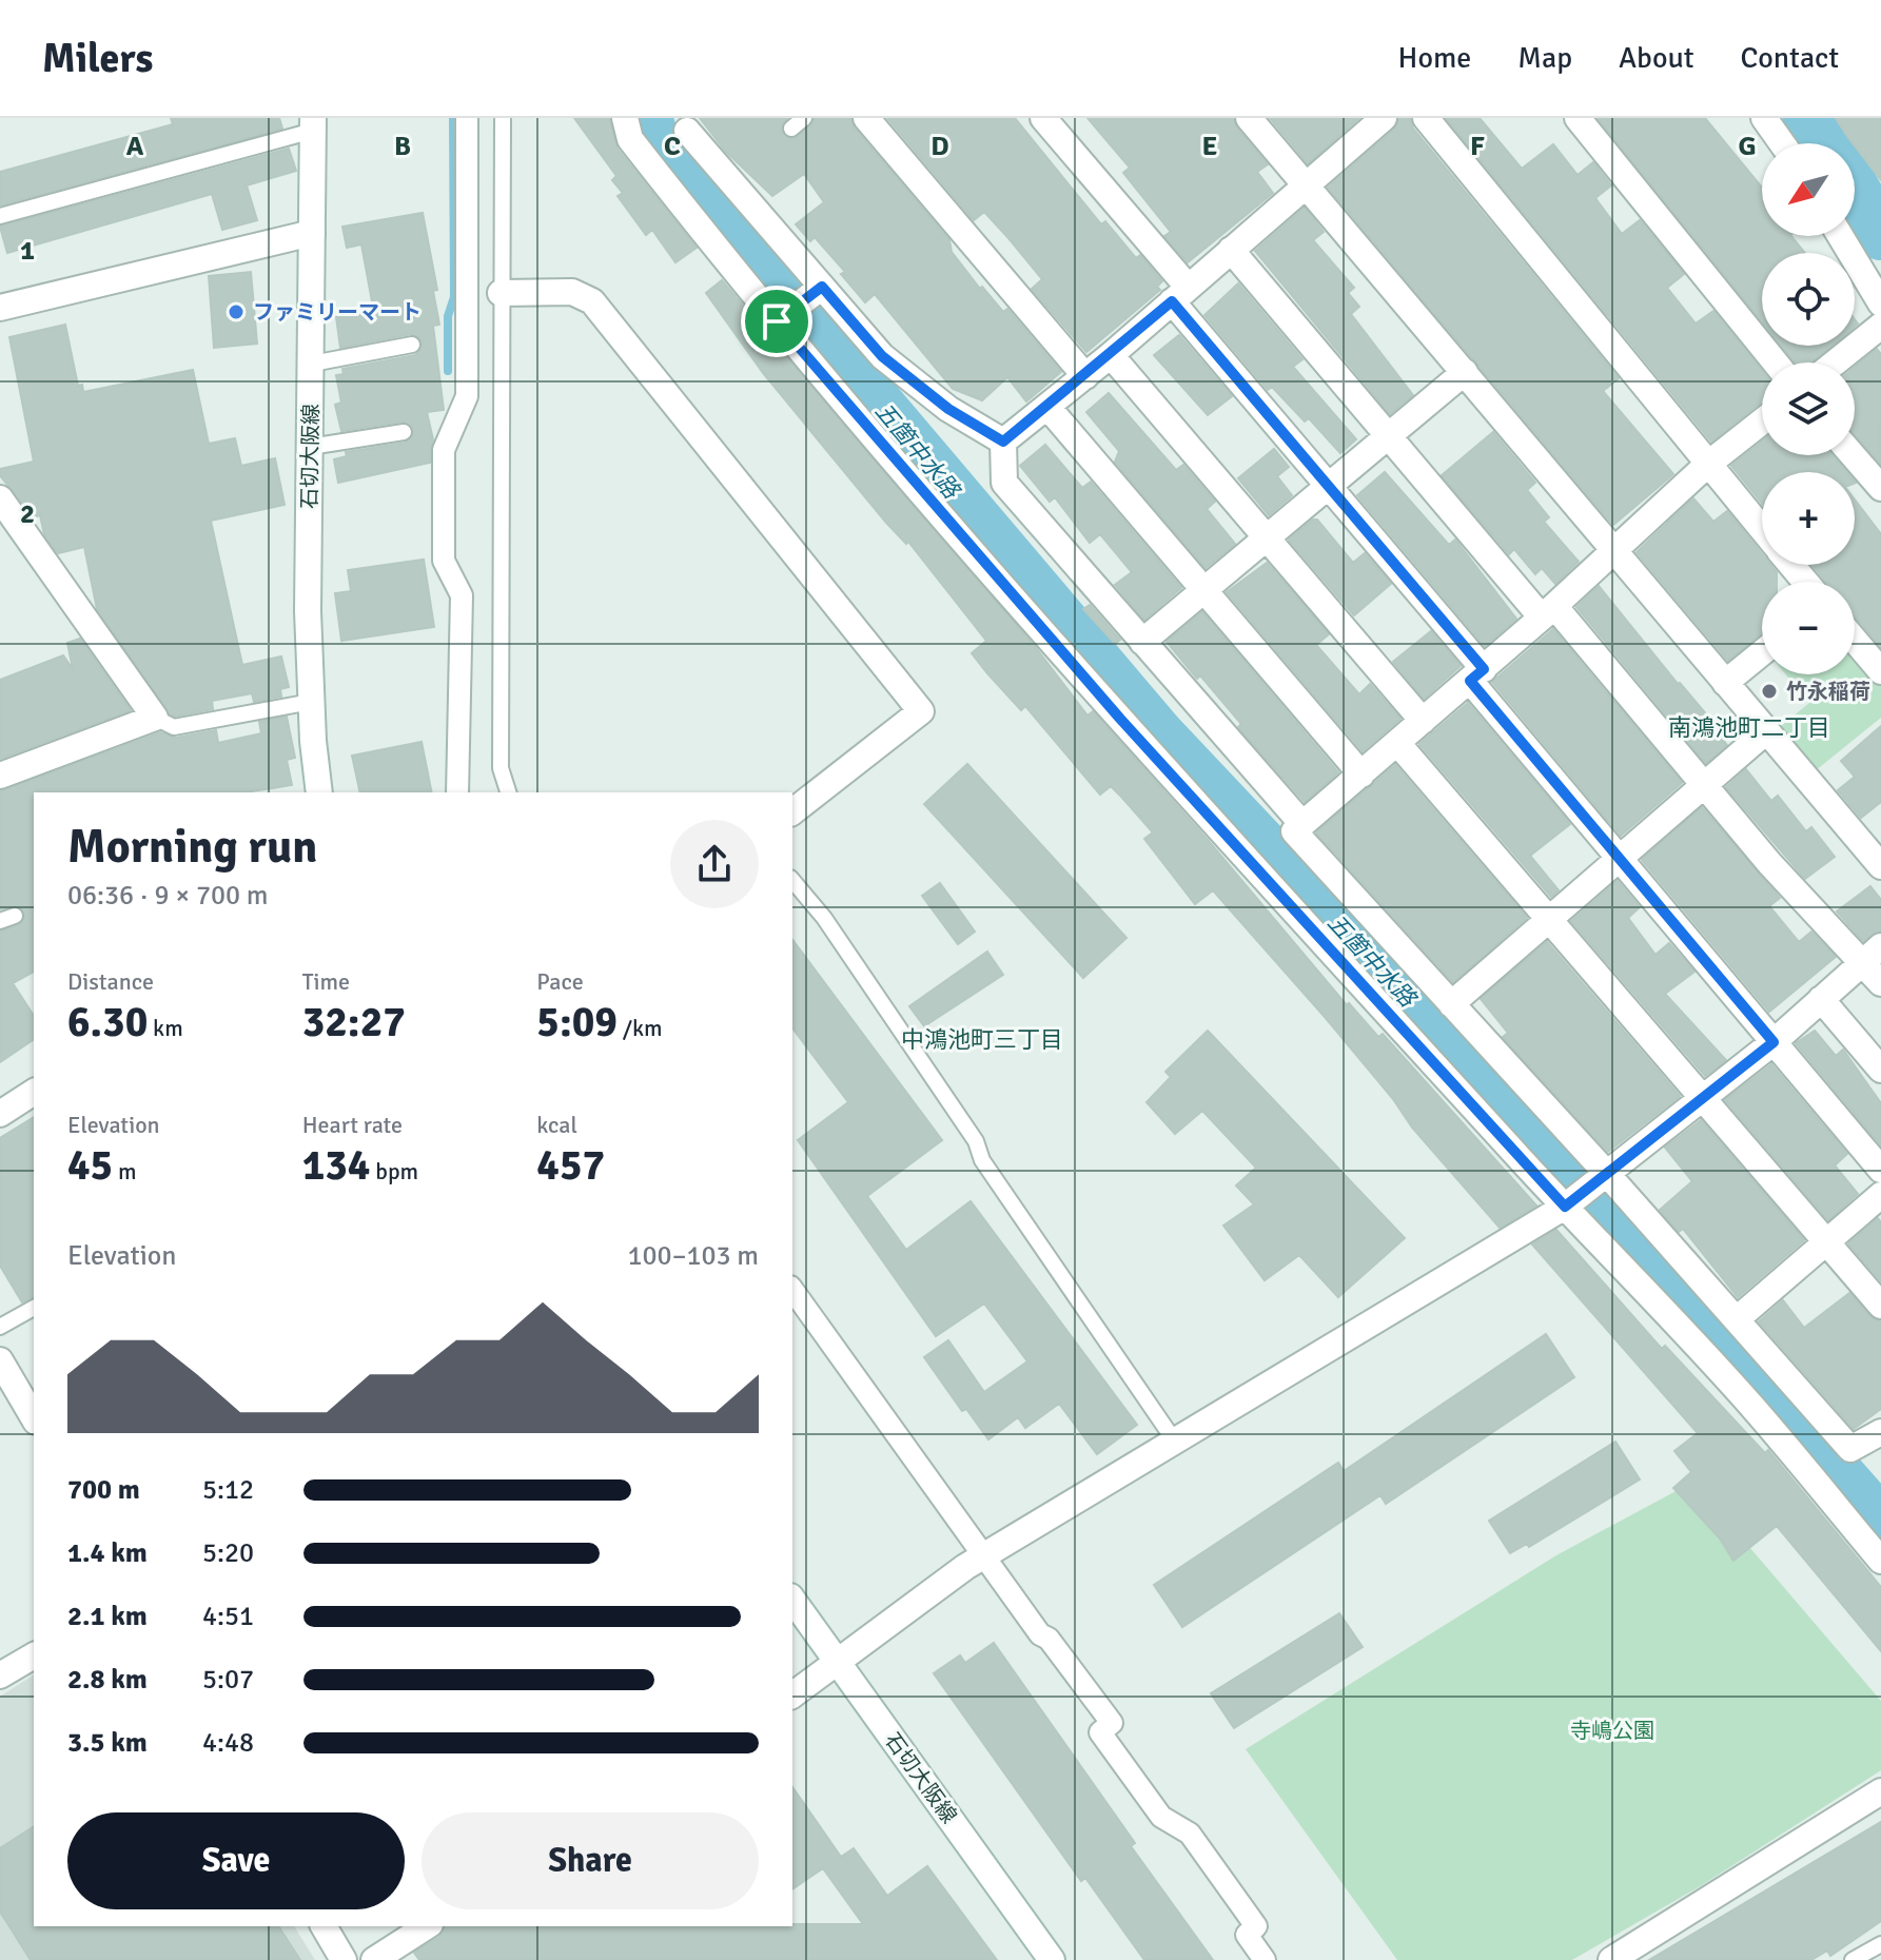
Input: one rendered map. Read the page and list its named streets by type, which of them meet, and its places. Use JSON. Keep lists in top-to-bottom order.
{
  "streets": {
    "street": ["石切大阪線"]
  },
  "districts": ["南鴻池町二丁目", "中鴻池町三丁目"],
  "water": ["五箇中水路"],
  "parks": ["寺嶋公園"],
  "places": ["ファミリーマート", "竹永稲荷"],
  "north": "bottom left",
  "page": {
    "header": "Milers",
    "nav": [
      "Home",
      "Map",
      "About",
      "Contact"
    ],
    "map_buttons": ["+", "−"],
    "heading": ["Morning run", "06:36 · 9 × 700 m"],
    "stats": [
      ["Distance", "6.30 km"],
      ["Time", "32:27"],
      ["Pace", "5:09 /km"],
      ["Elevation", "45 m"],
      ["Heart rate", "134 bpm"],
      ["kcal", "457"]
    ],
    "chart": ["Elevation", "100–103 m"],
    "list": [
      {
        "name": "700 m",
        "note": "5:12"
      },
      {
        "name": "1.4 km",
        "note": "5:20"
      },
      {
        "name": "2.1 km",
        "note": "4:51"
      },
      {
        "name": "2.8 km",
        "note": "5:07"
      },
      {
        "name": "3.5 km",
        "note": "4:48"
      }
    ],
    "buttons": ["Save", "Share"]
  },
  "grid": {
    "columns": [
      "A",
      "B",
      "C",
      "D",
      "E",
      "F",
      "G"
    ],
    "rows": ["1", "2"]
  }
}
